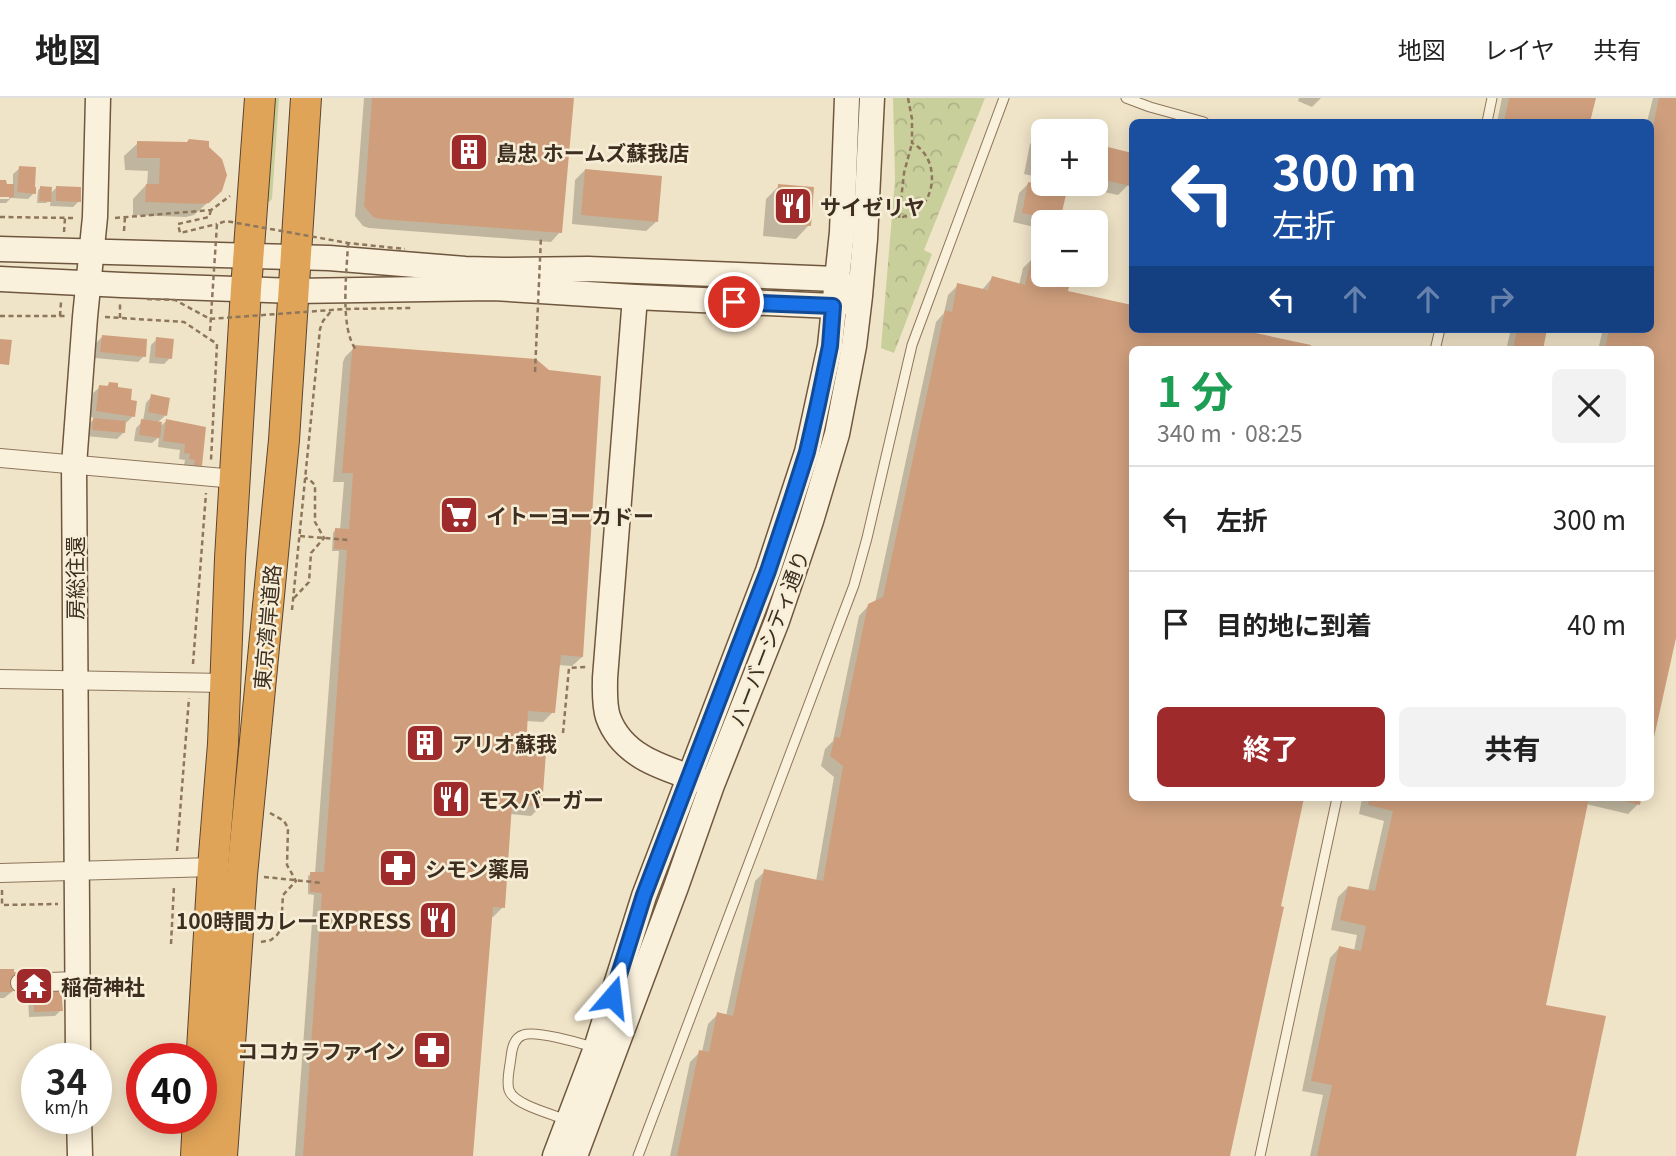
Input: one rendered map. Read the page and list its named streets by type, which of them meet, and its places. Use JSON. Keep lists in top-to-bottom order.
{
  "streets": {
    "highway": ["東京湾岸道路"],
    "street": ["房総往還", "ハーバーシティ通り"]
  },
  "places": {
    "building": ["島忠 ホームズ蘇我店", "アリオ蘇我"],
    "restaurant": ["サイゼリヤ", "モスバーガー", "100時間カレーEXPRESS"],
    "supermarket": ["イトーヨーカドー"],
    "pharmacy": ["シモン薬局", "ココカラファイン"],
    "temple": ["稲荷神社"]
  },
  "page": {
    "header": "地図",
    "nav": ["地図", "レイヤ", "共有"],
    "map_buttons": ["+", "−"],
    "turn": ["300 m", "左折"],
    "heading": ["1 分", "340 m · 08:25"],
    "list": [
      {
        "name": "左折",
        "value": "300 m"
      },
      {
        "name": "目的地に到着",
        "value": "40 m"
      }
    ],
    "buttons": ["終了", "共有"],
    "speed": "34 km/h",
    "limit": "40"
  }
}
